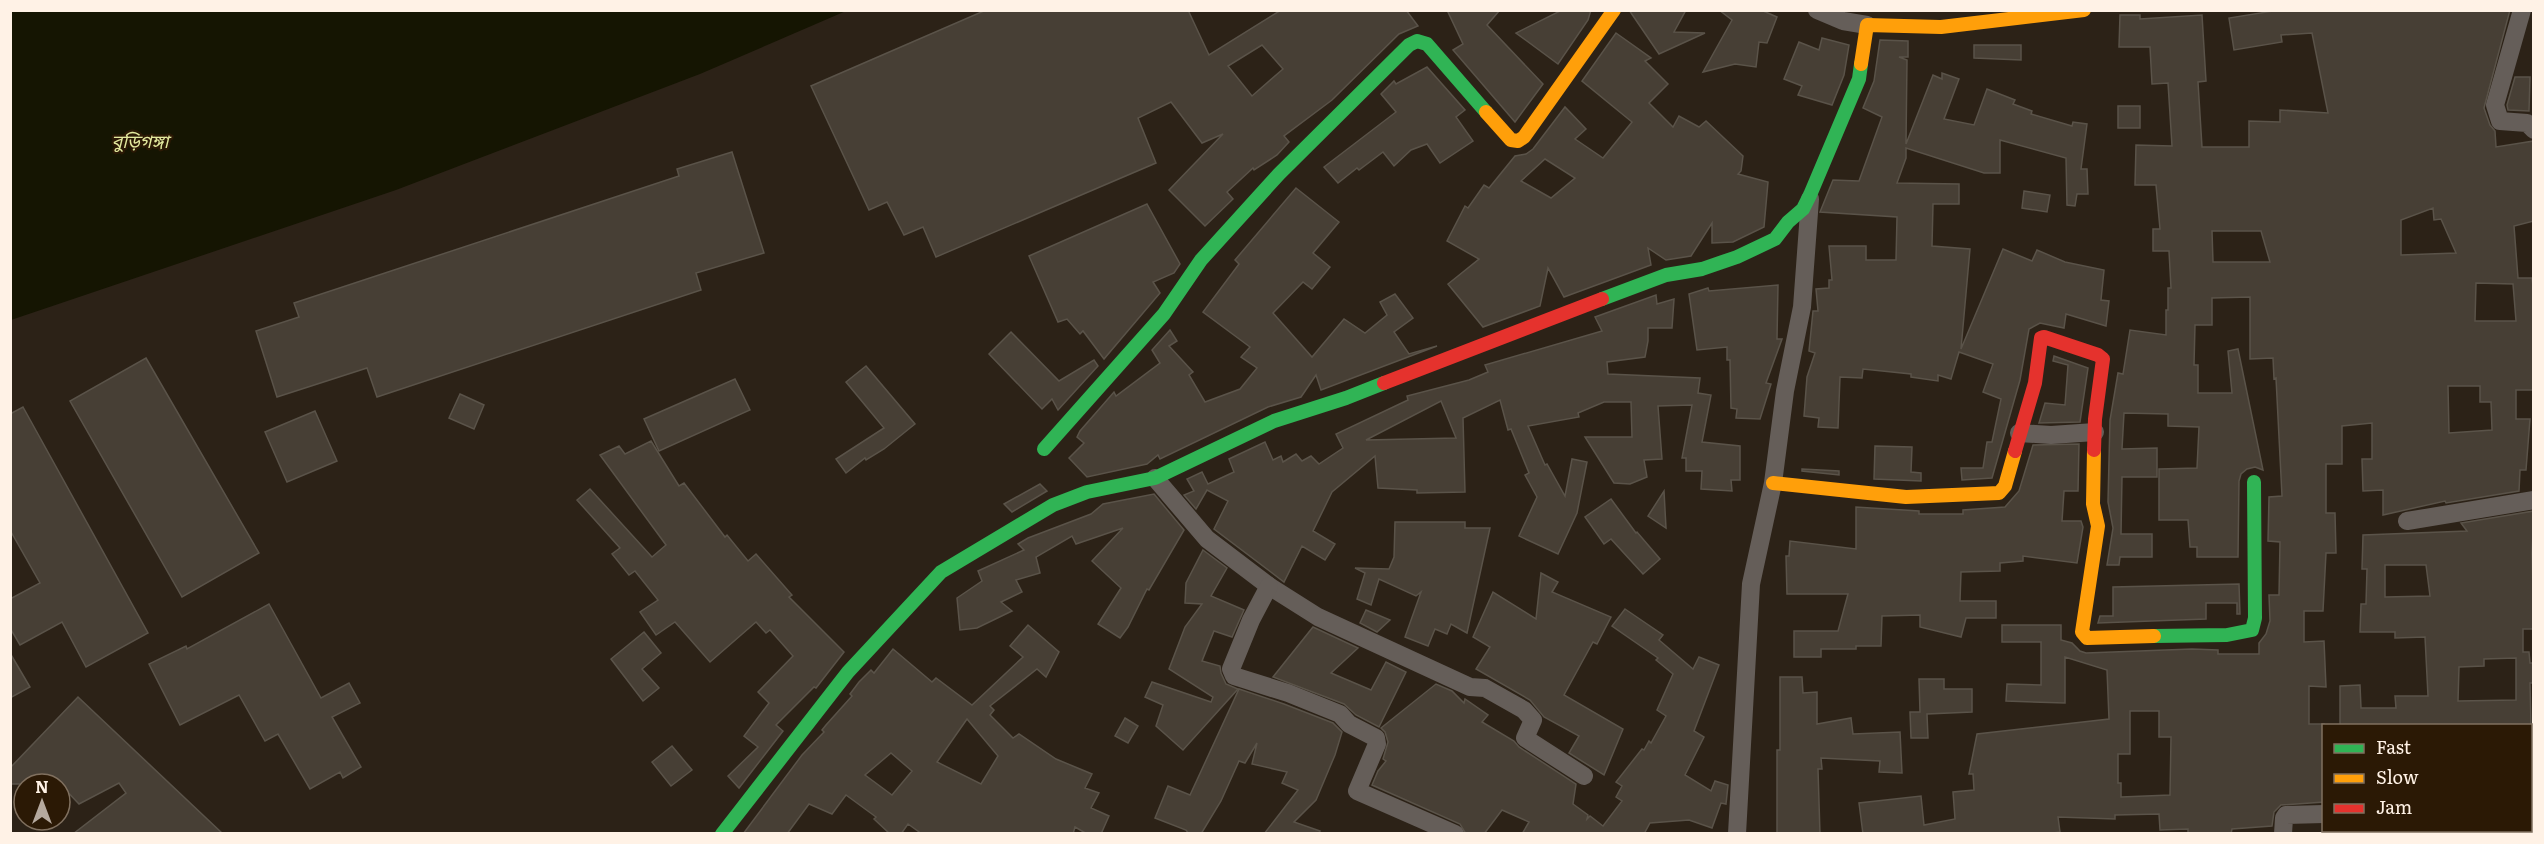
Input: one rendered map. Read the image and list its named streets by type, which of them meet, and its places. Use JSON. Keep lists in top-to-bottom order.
{
  "water": ["বুড়িগঙ্গা"],
  "legend": ["Fast", "Slow", "Jam"],
  "north": "top"
}
